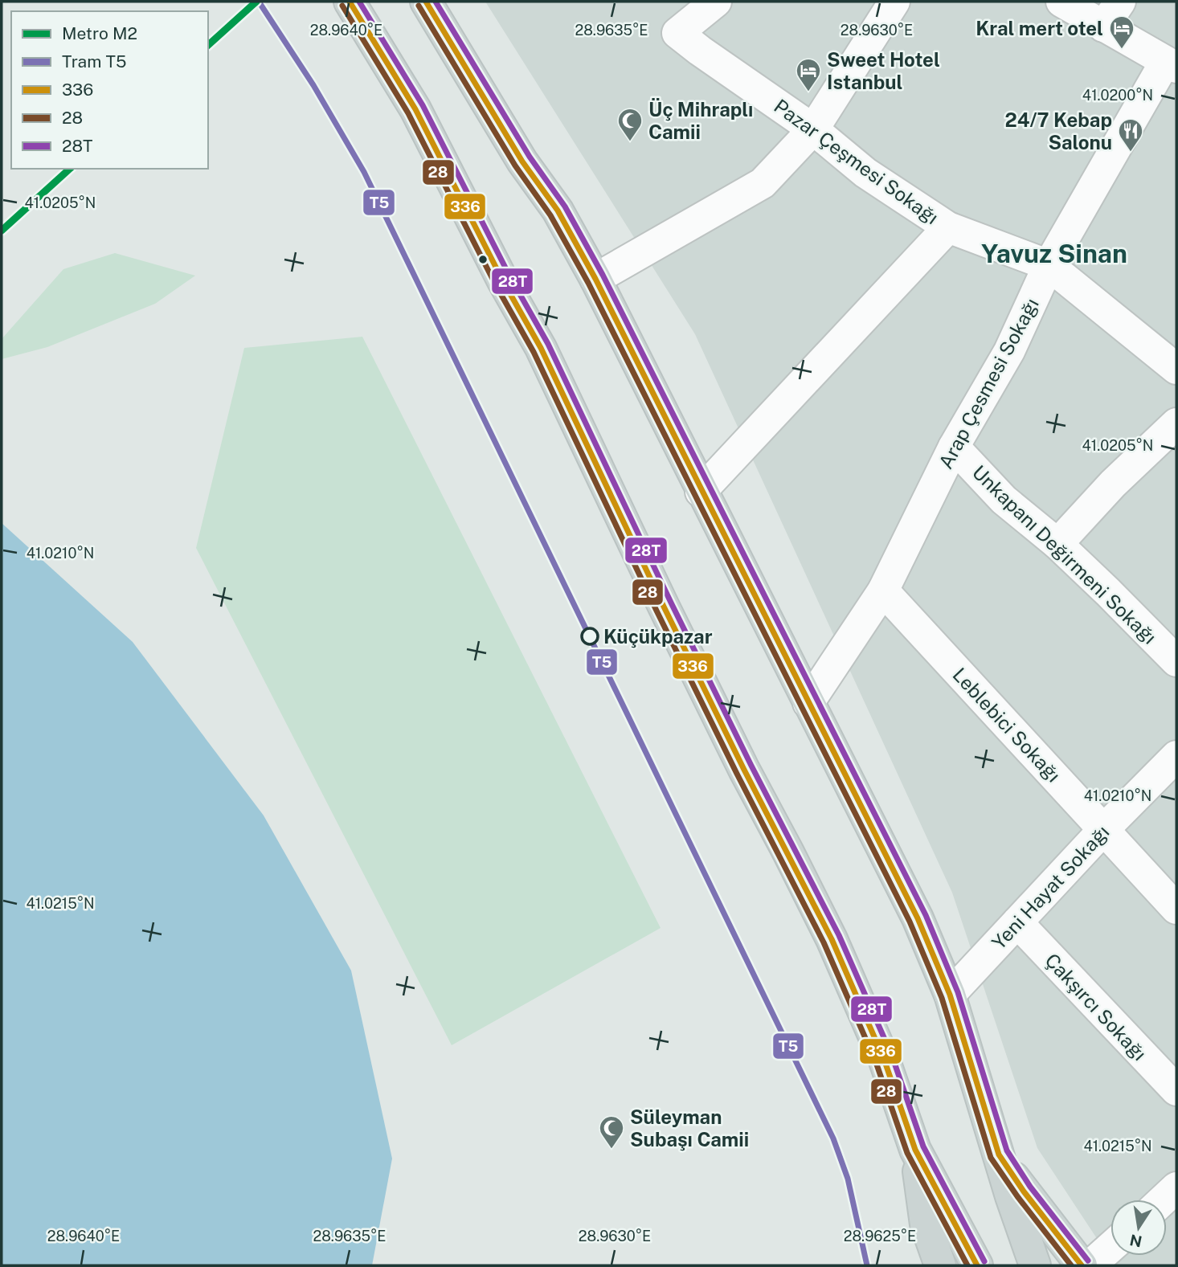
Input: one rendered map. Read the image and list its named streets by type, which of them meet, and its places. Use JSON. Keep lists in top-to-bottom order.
{
  "streets": {
    "street": [
      "Pazar Çeşmesi Sokağı",
      "Arap Çesmesi Sokağı",
      "Unkapanı Değirmeni Sokağı",
      "Leblebici Sokağı",
      "Yeni Hayat Sokağı",
      "Çakşırcı Sokağı"
    ]
  },
  "crossings": [
    ["Pazar Çeşmesi Sokağı", "Arap Çesmesi Sokağı"],
    ["Arap Çesmesi Sokağı", "Unkapanı Değirmeni Sokağı"],
    ["Arap Çesmesi Sokağı", "Leblebici Sokağı"],
    ["Leblebici Sokağı", "Yeni Hayat Sokağı"],
    ["Yeni Hayat Sokağı", "Çakşırcı Sokağı"]
  ],
  "districts": ["Yavuz Sinan"],
  "places": {
    "hotel": ["Kral mert otel", "Sweet Hotel Istanbul"],
    "mosque": ["Üç Mihraplı Camii", "Süleyman Subaşı Camii"],
    "restaurant": ["24/7 Kebap Salonu"],
    "other": ["Küçükpazar"]
  },
  "lines": [
    "metro line M2",
    "tram line T5",
    "transit line 336",
    "transit line 28T",
    "transit line 28"
  ],
  "legend": [
    "Metro M2",
    "Tram T5",
    "336",
    "28",
    "28T"
  ],
  "north": "bottom",
  "coordinates": [
    "28.9640°E",
    "28.9635°E",
    "28.9630°E",
    "41.0200°N",
    "41.0205°N",
    "41.0210°N",
    "41.0215°N",
    "28.9625°E"
  ]
}
